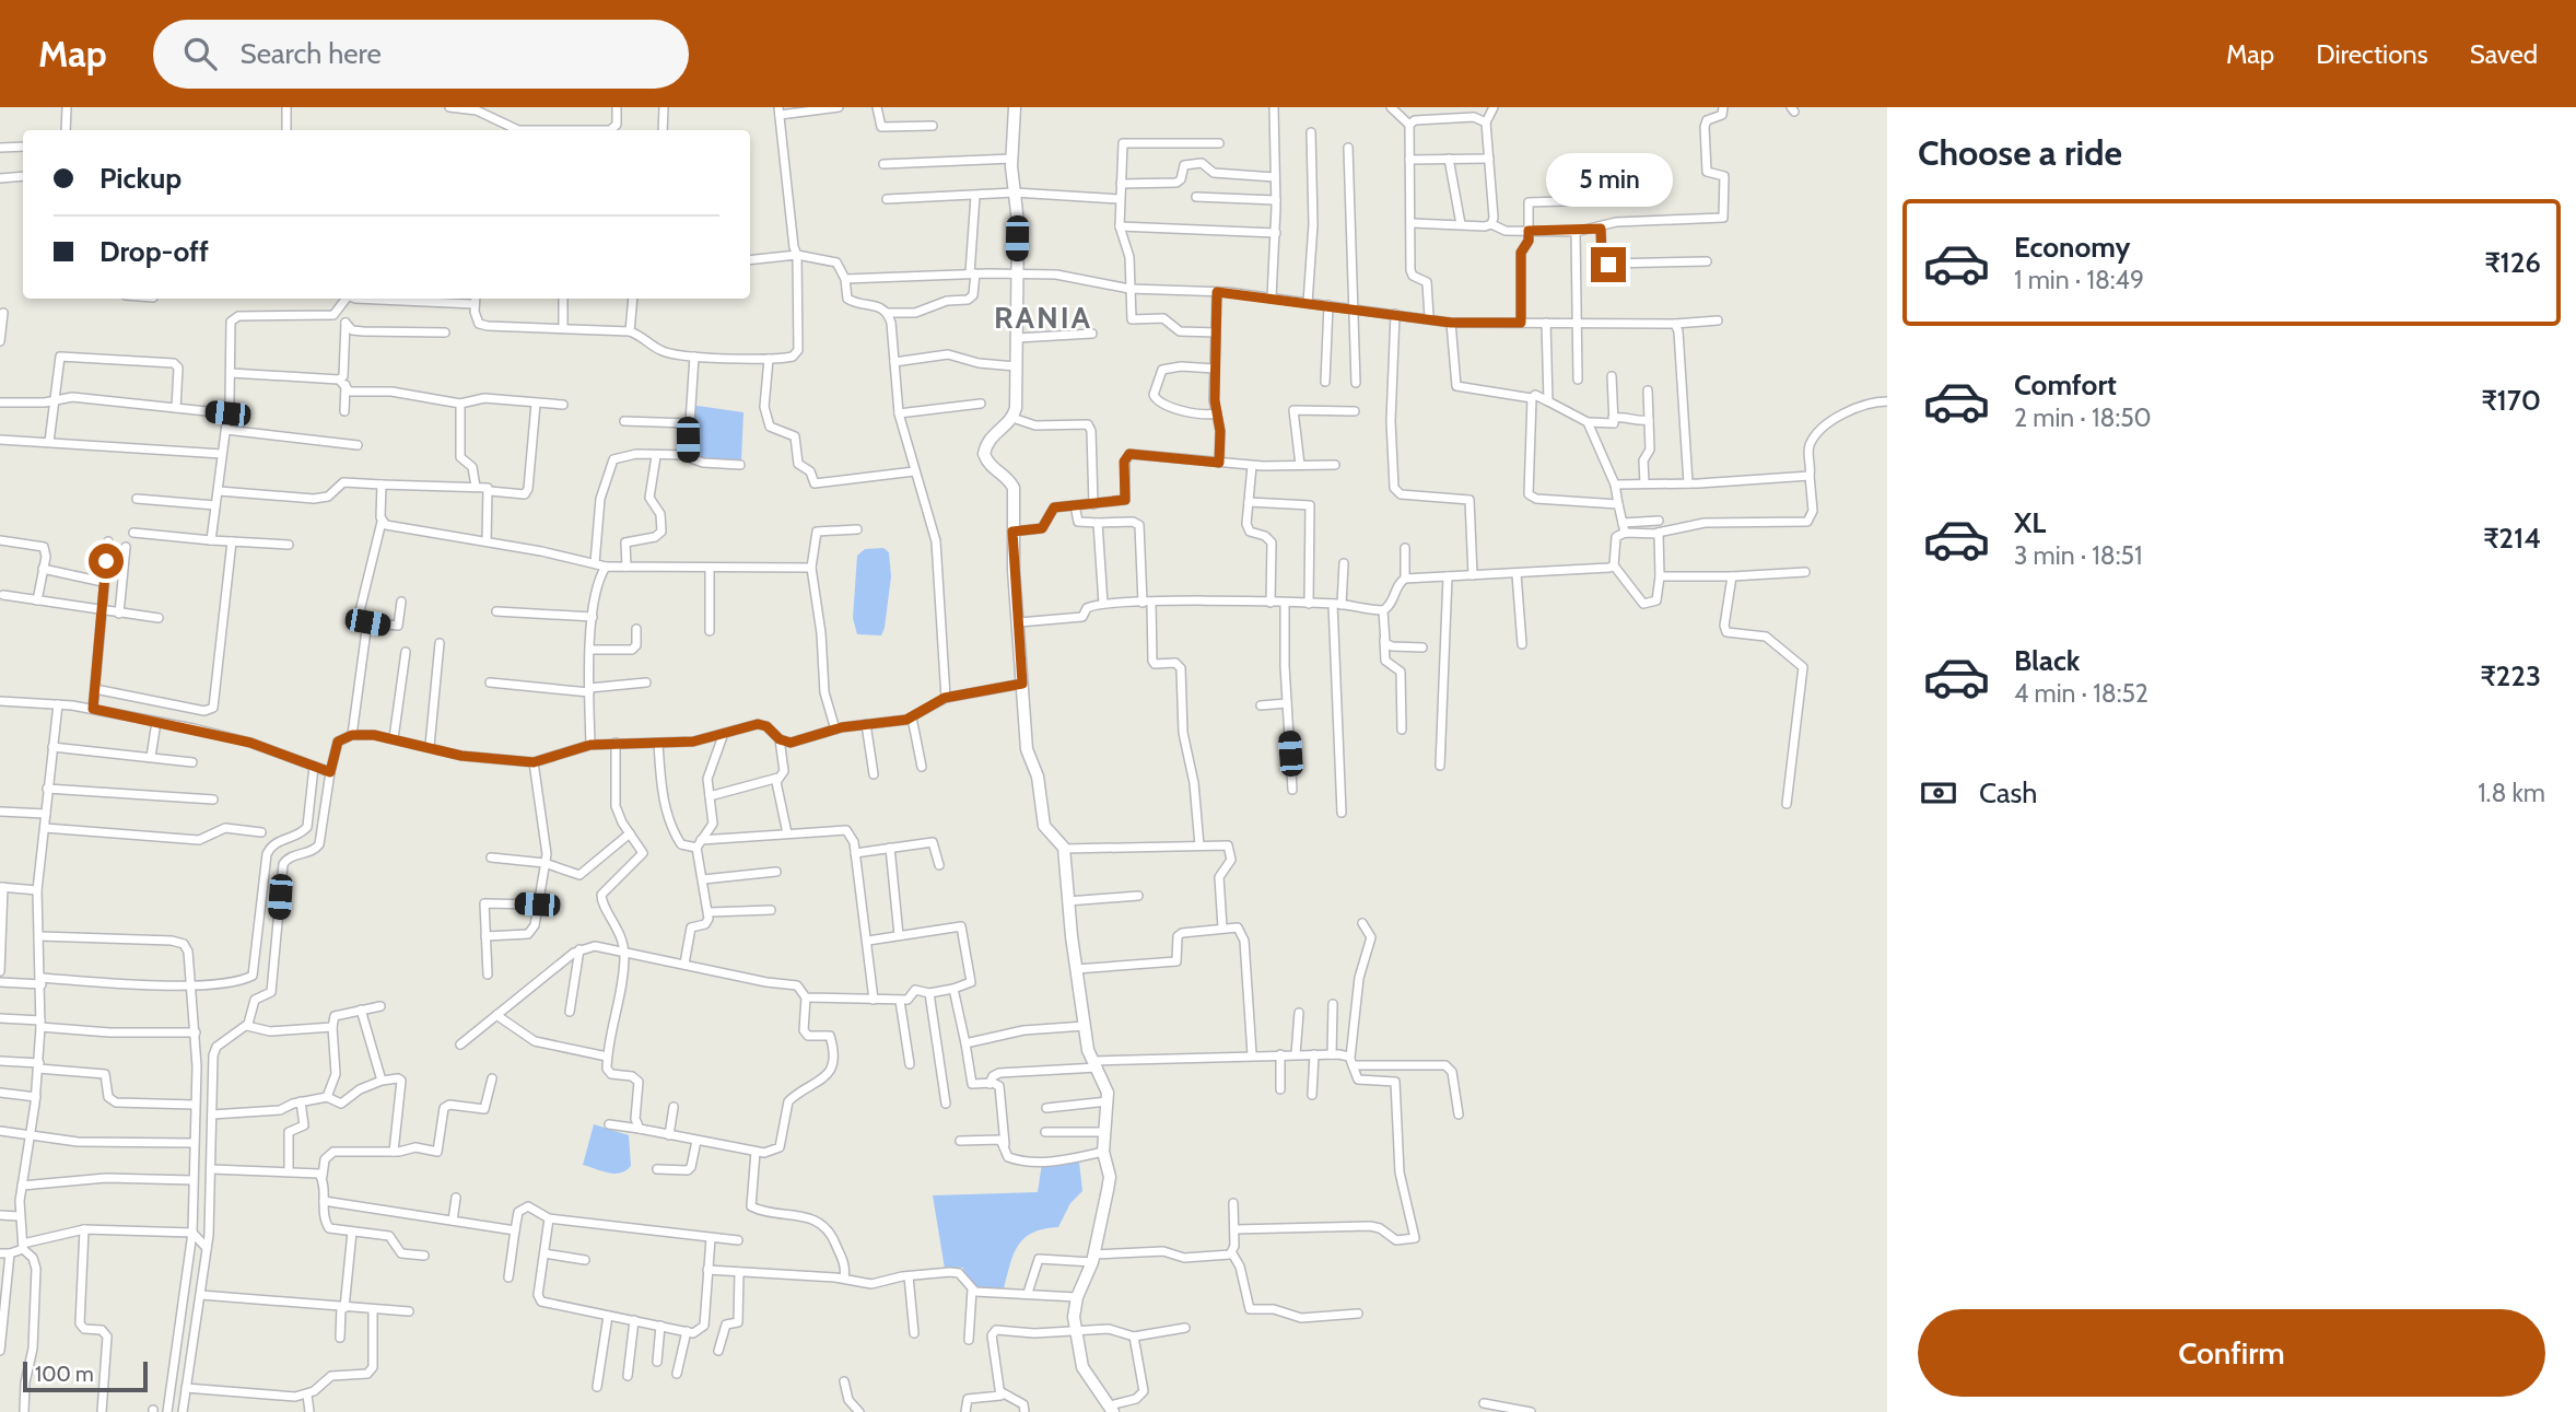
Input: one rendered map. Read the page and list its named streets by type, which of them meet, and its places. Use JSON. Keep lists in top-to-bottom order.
{
  "districts": ["RANIA"],
  "scale_bar": "100 m",
  "page": {
    "header": "Map",
    "search": "Search here",
    "nav": ["Map", "Directions", "Saved"],
    "heading": "Choose a ride",
    "banner": ["Pickup", "Drop-off"],
    "bubble": "5 min",
    "list": [
      {
        "name": "Economy",
        "note": "1 min · 18:49",
        "value": "₹126"
      },
      {
        "name": "Comfort",
        "note": "2 min · 18:50",
        "value": "₹170"
      },
      {
        "name": "XL",
        "note": "3 min · 18:51",
        "value": "₹214"
      },
      {
        "name": "Black",
        "note": "4 min · 18:52",
        "value": "₹223"
      }
    ],
    "pay": ["Cash", "1.8 km"],
    "buttons": "Confirm",
    "scale": "100 m"
  }
}
